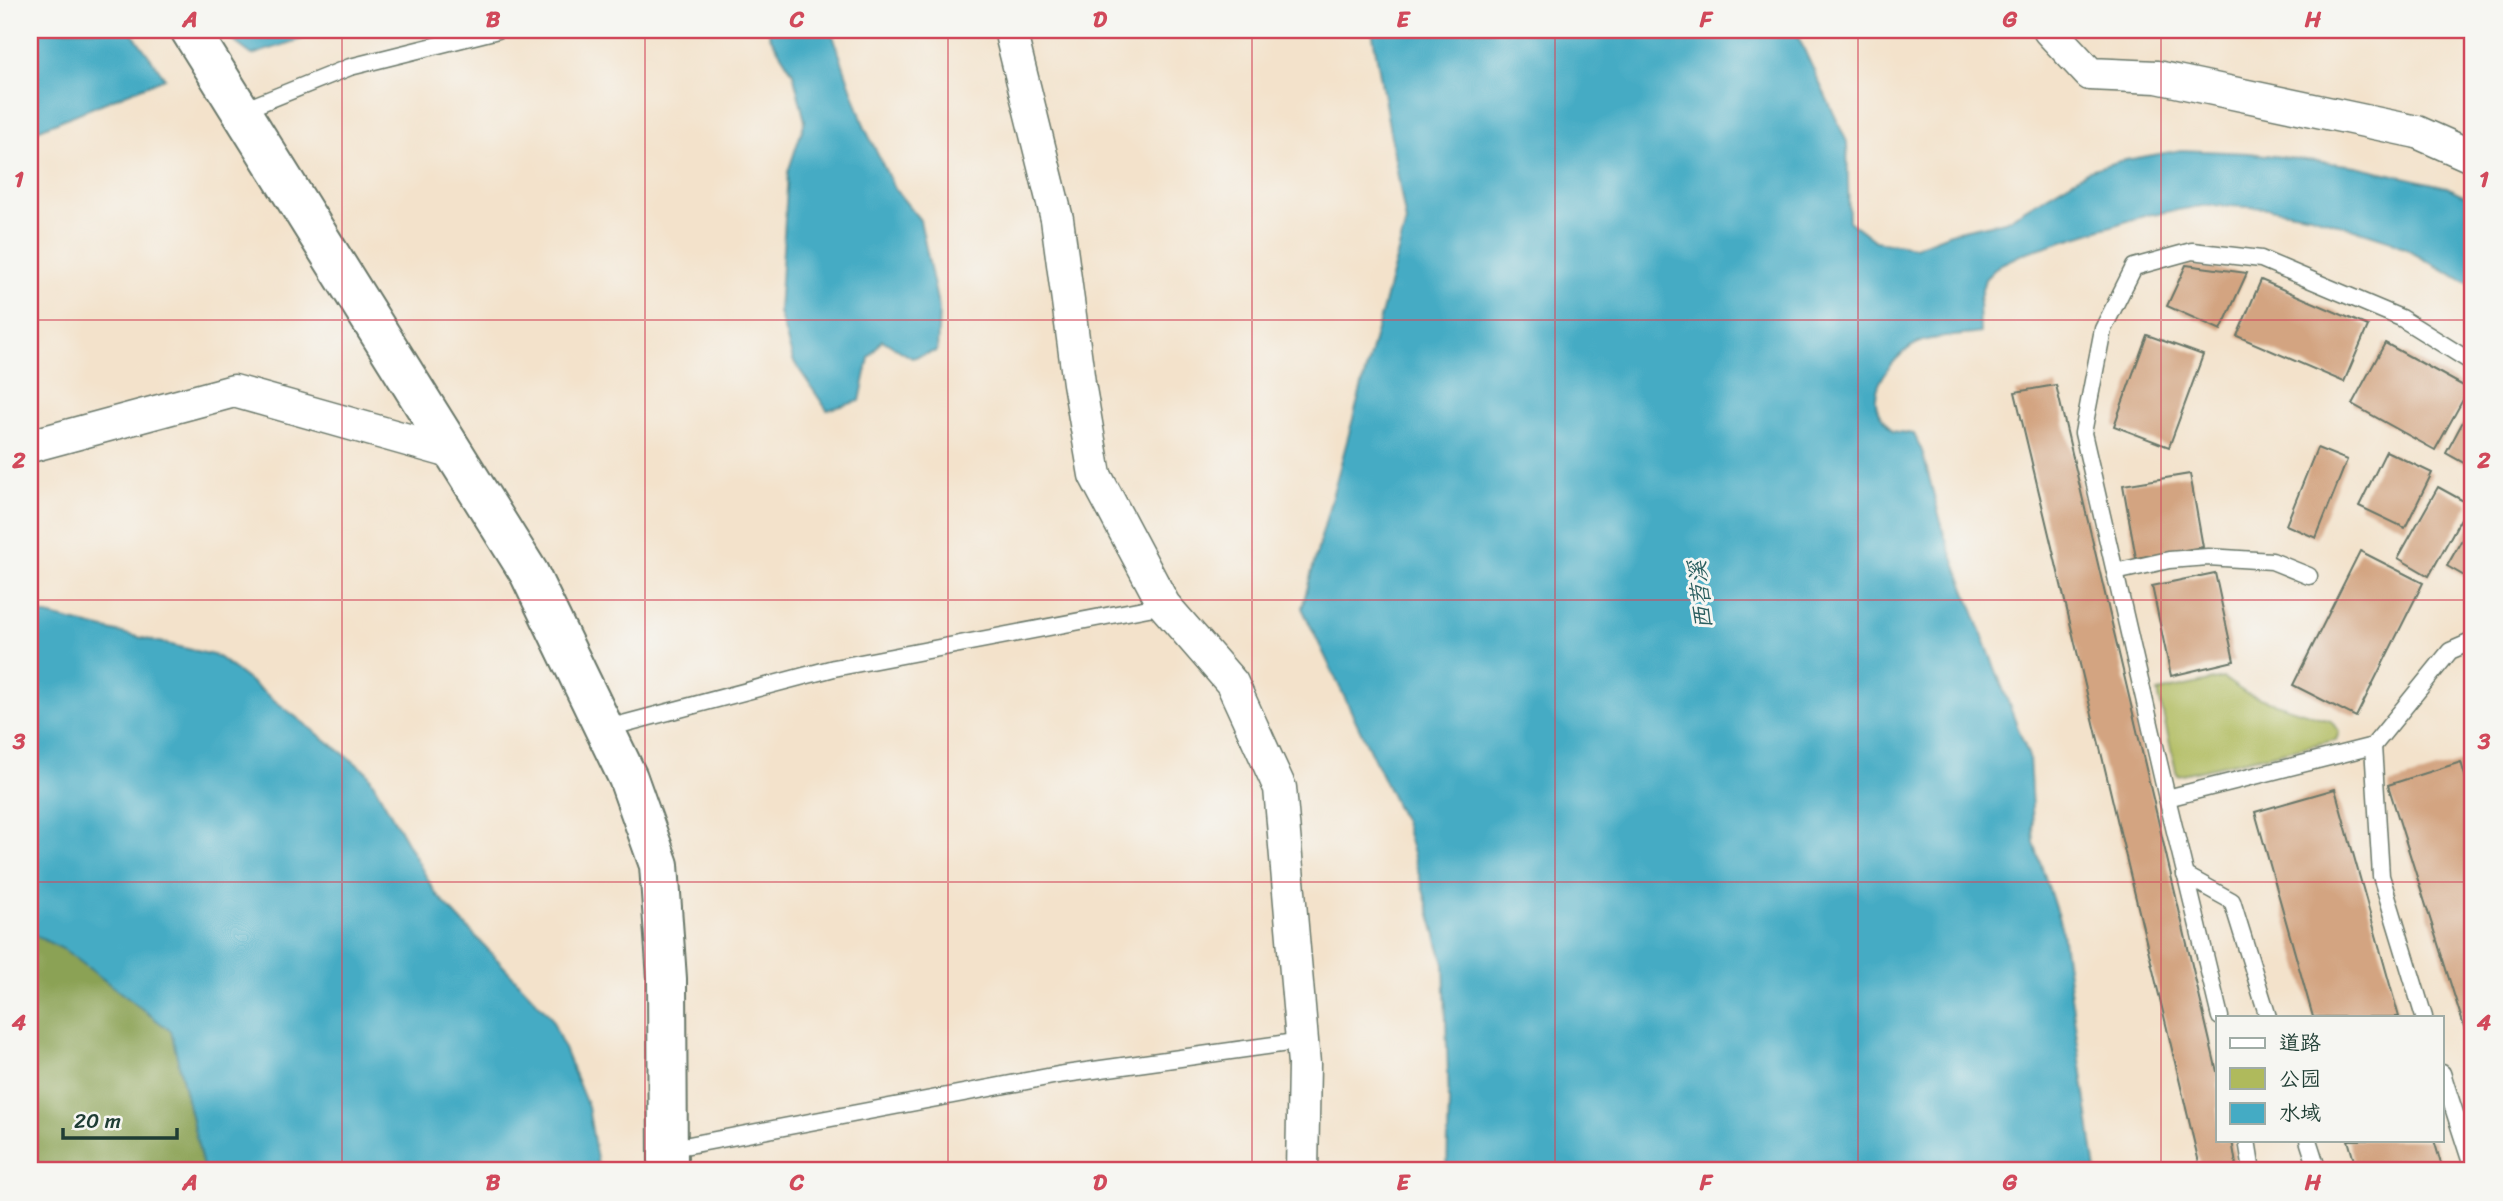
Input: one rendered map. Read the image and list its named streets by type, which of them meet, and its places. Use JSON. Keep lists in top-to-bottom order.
{
  "water": ["西苕溪"],
  "legend": ["道路", "公园", "水域"],
  "scale_bar": "20 m",
  "grid": {
    "columns": [
      "A",
      "B",
      "C",
      "D",
      "E",
      "F",
      "G",
      "H"
    ],
    "rows": [
      "1",
      "2",
      "3",
      "4"
    ]
  }
}
